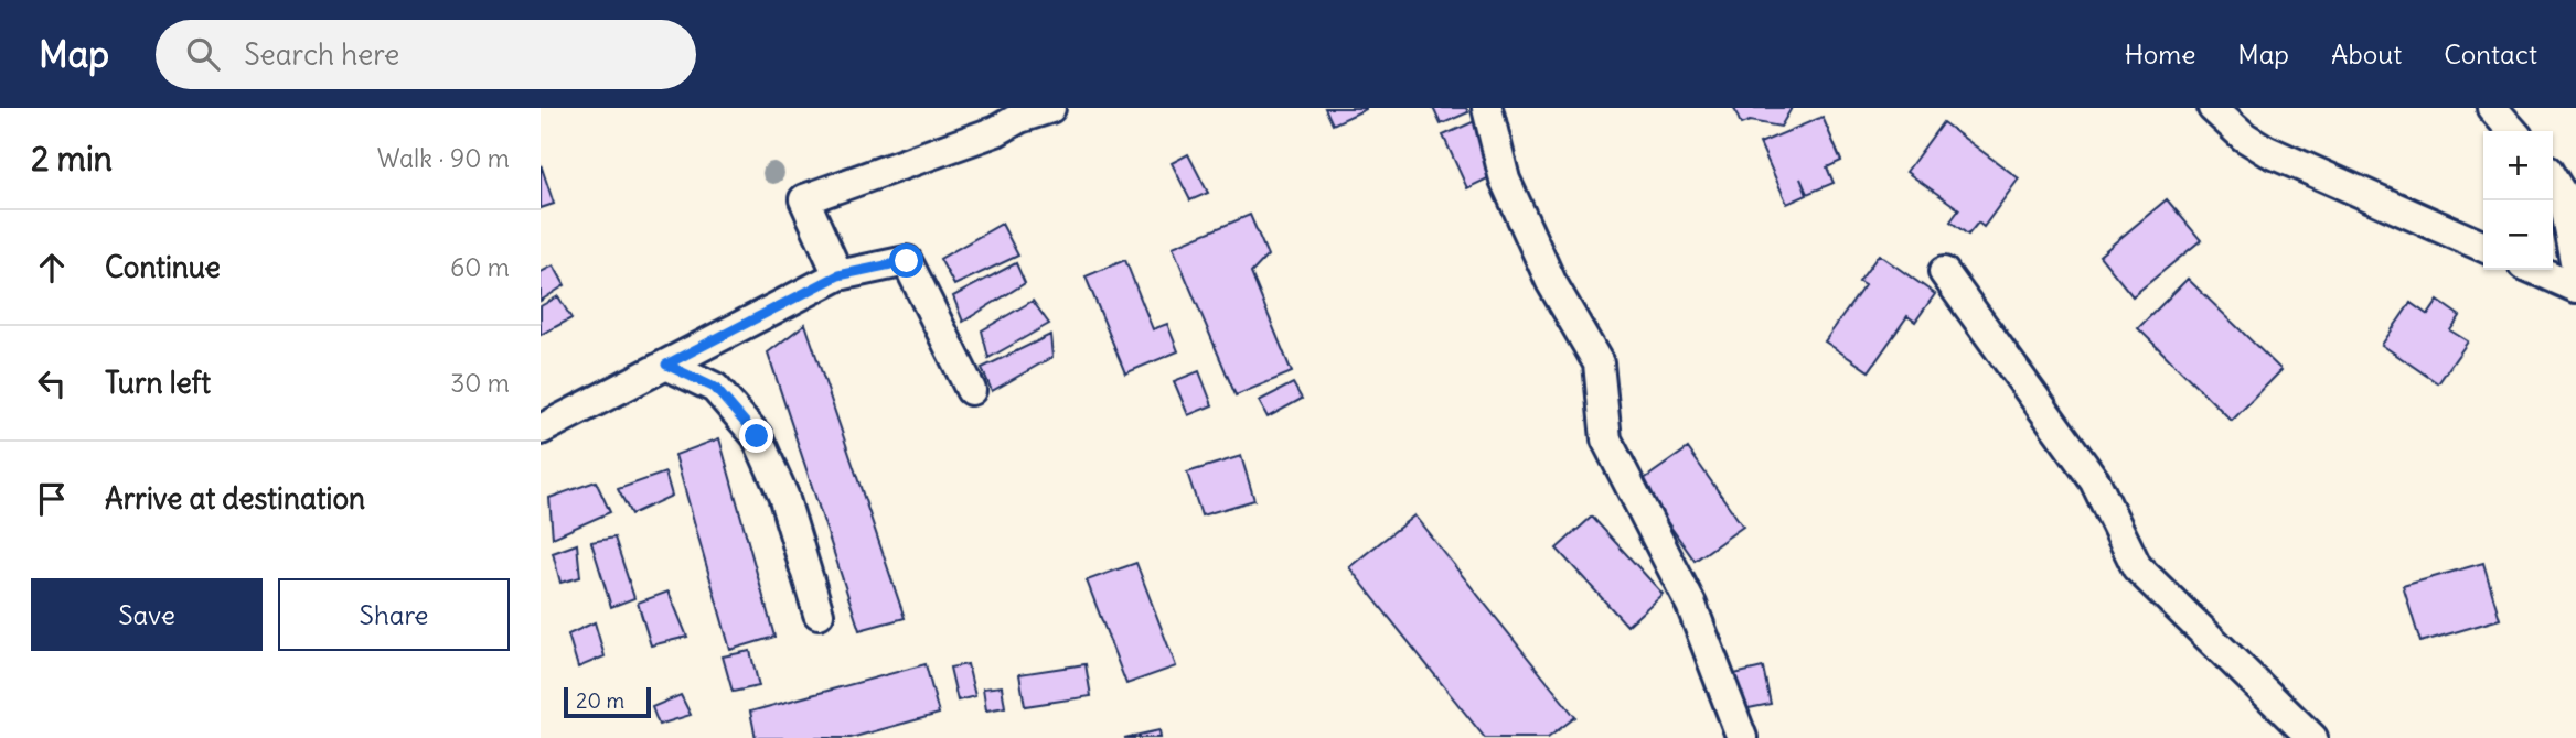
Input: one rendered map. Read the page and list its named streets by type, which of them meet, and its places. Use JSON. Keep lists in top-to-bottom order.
{
  "scale_bar": "20 m",
  "page": {
    "header": "Map",
    "search": "Search here",
    "nav": [
      "Home",
      "Map",
      "About",
      "Contact"
    ],
    "heading": ["2 min", "Walk · 90 m"],
    "map_buttons": ["+", "−"],
    "list": [
      ["Continue", "60 m"],
      ["Turn left", "30 m"],
      "Arrive at destination"
    ],
    "buttons": ["Save", "Share"],
    "scale": "20 m"
  }
}
